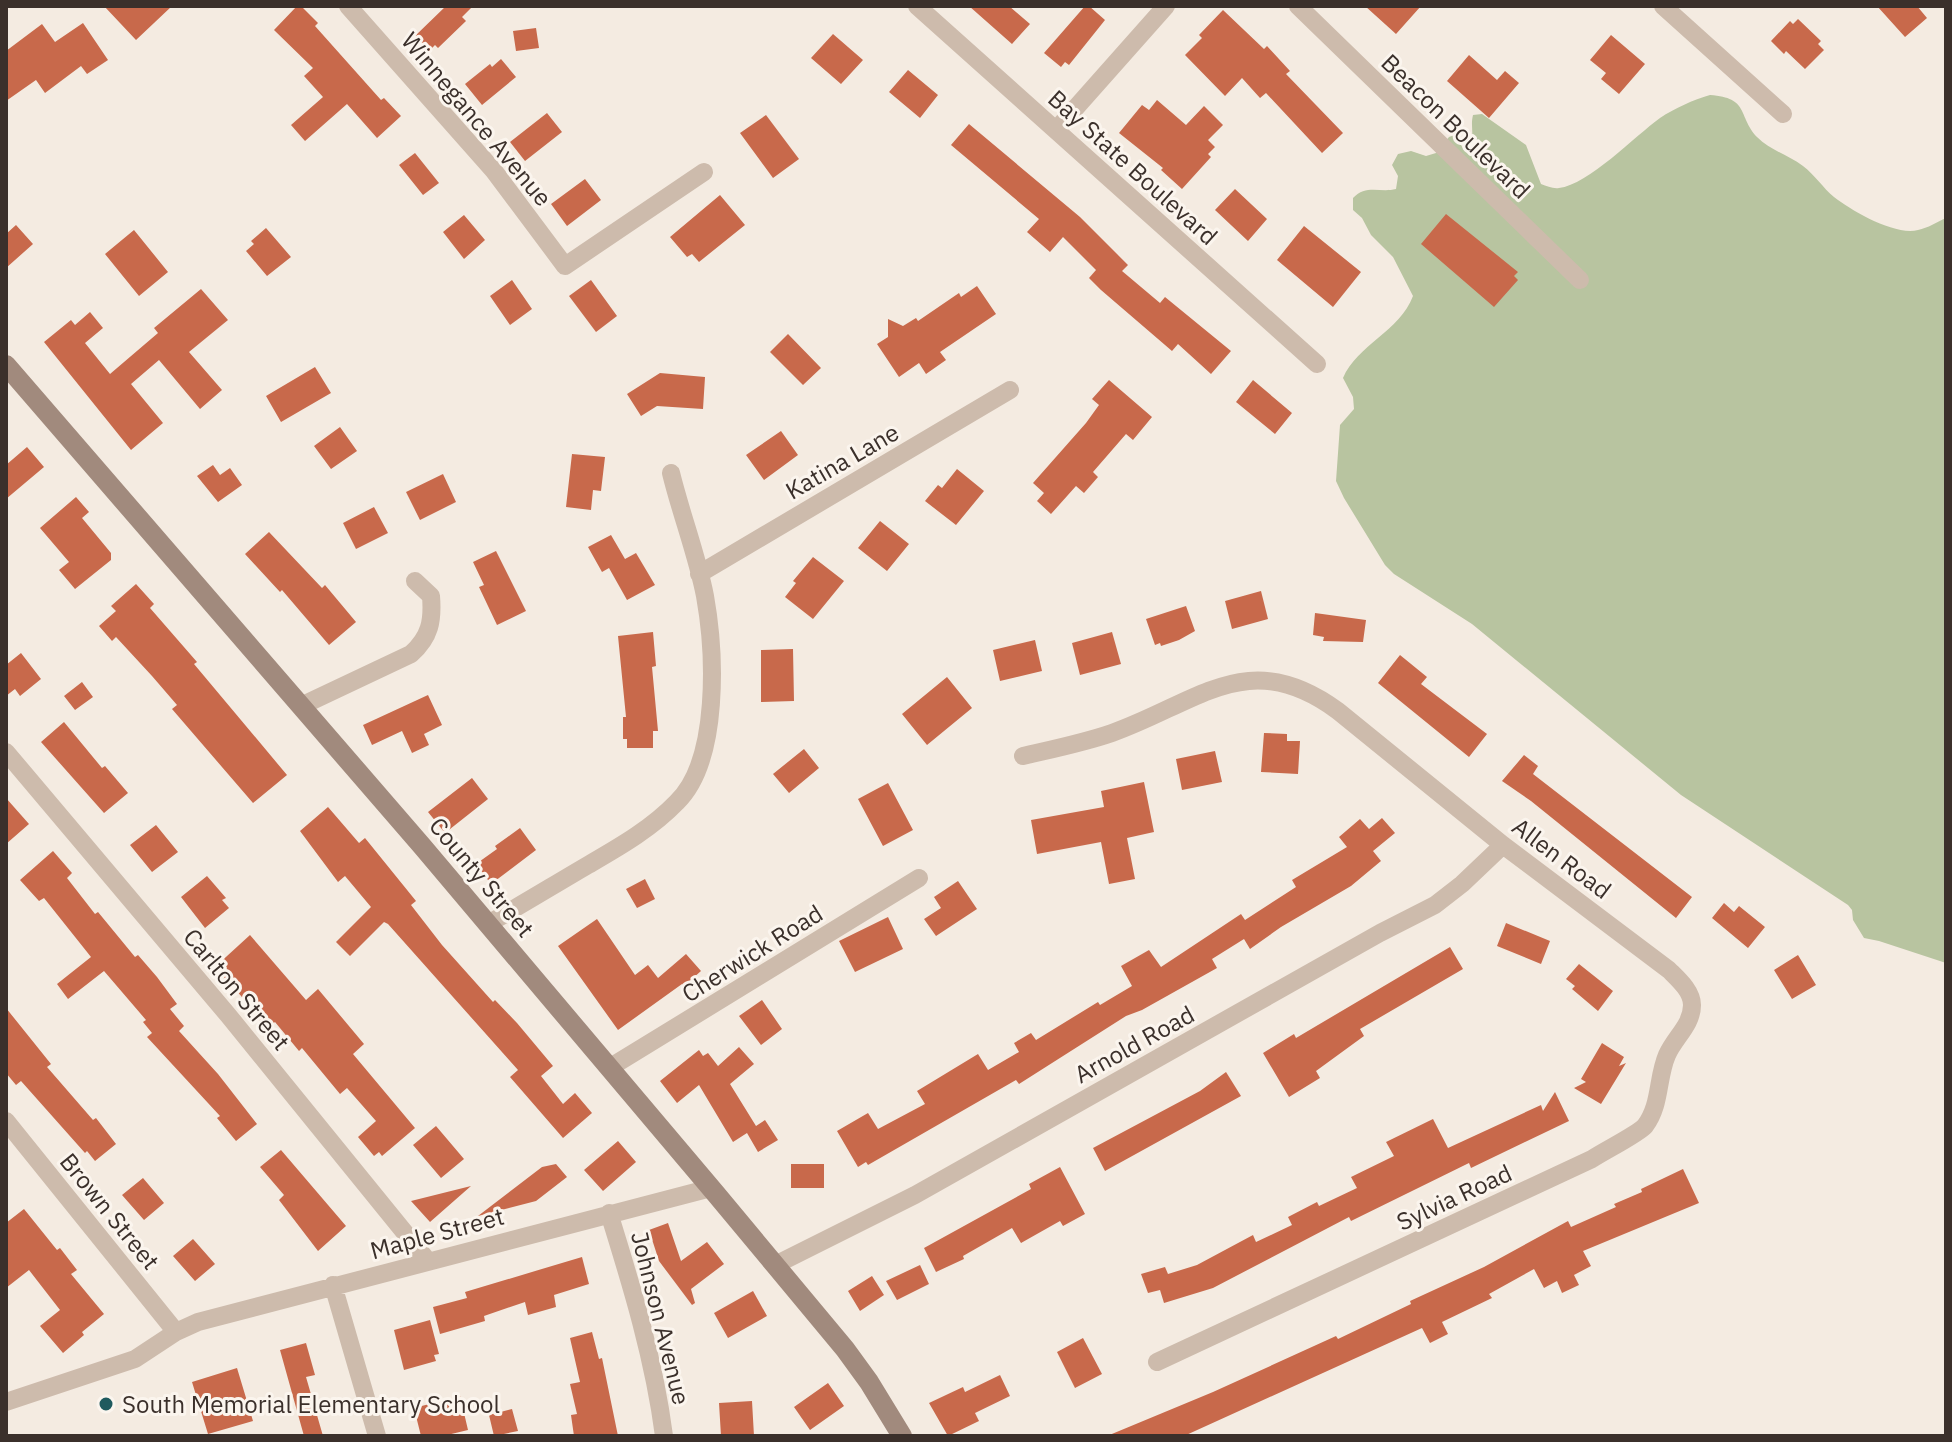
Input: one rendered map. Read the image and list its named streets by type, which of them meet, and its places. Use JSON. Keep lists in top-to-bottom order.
{
  "streets": {
    "main road": ["County Street"],
    "street": [
      "Winnegance Avenue",
      "Beacon Boulevard",
      "Bay State Boulevard",
      "Katina Lane",
      "Allen Road",
      "Cherwick Road",
      "Carlton Street",
      "Arnold Road",
      "Sylvia Road",
      "Brown Street",
      "Maple Street",
      "Johnson Avenue"
    ]
  },
  "crossings": [
    ["Allen Road", "Arnold Road"],
    ["Allen Road", "Sylvia Road"],
    ["County Street", "Cherwick Road"],
    ["County Street", "Arnold Road"],
    ["County Street", "Maple Street"],
    ["Carlton Street", "Maple Street"],
    ["Brown Street", "Maple Street"],
    ["Maple Street", "Johnson Avenue"]
  ],
  "places": ["South Memorial Elementary School"]
}
